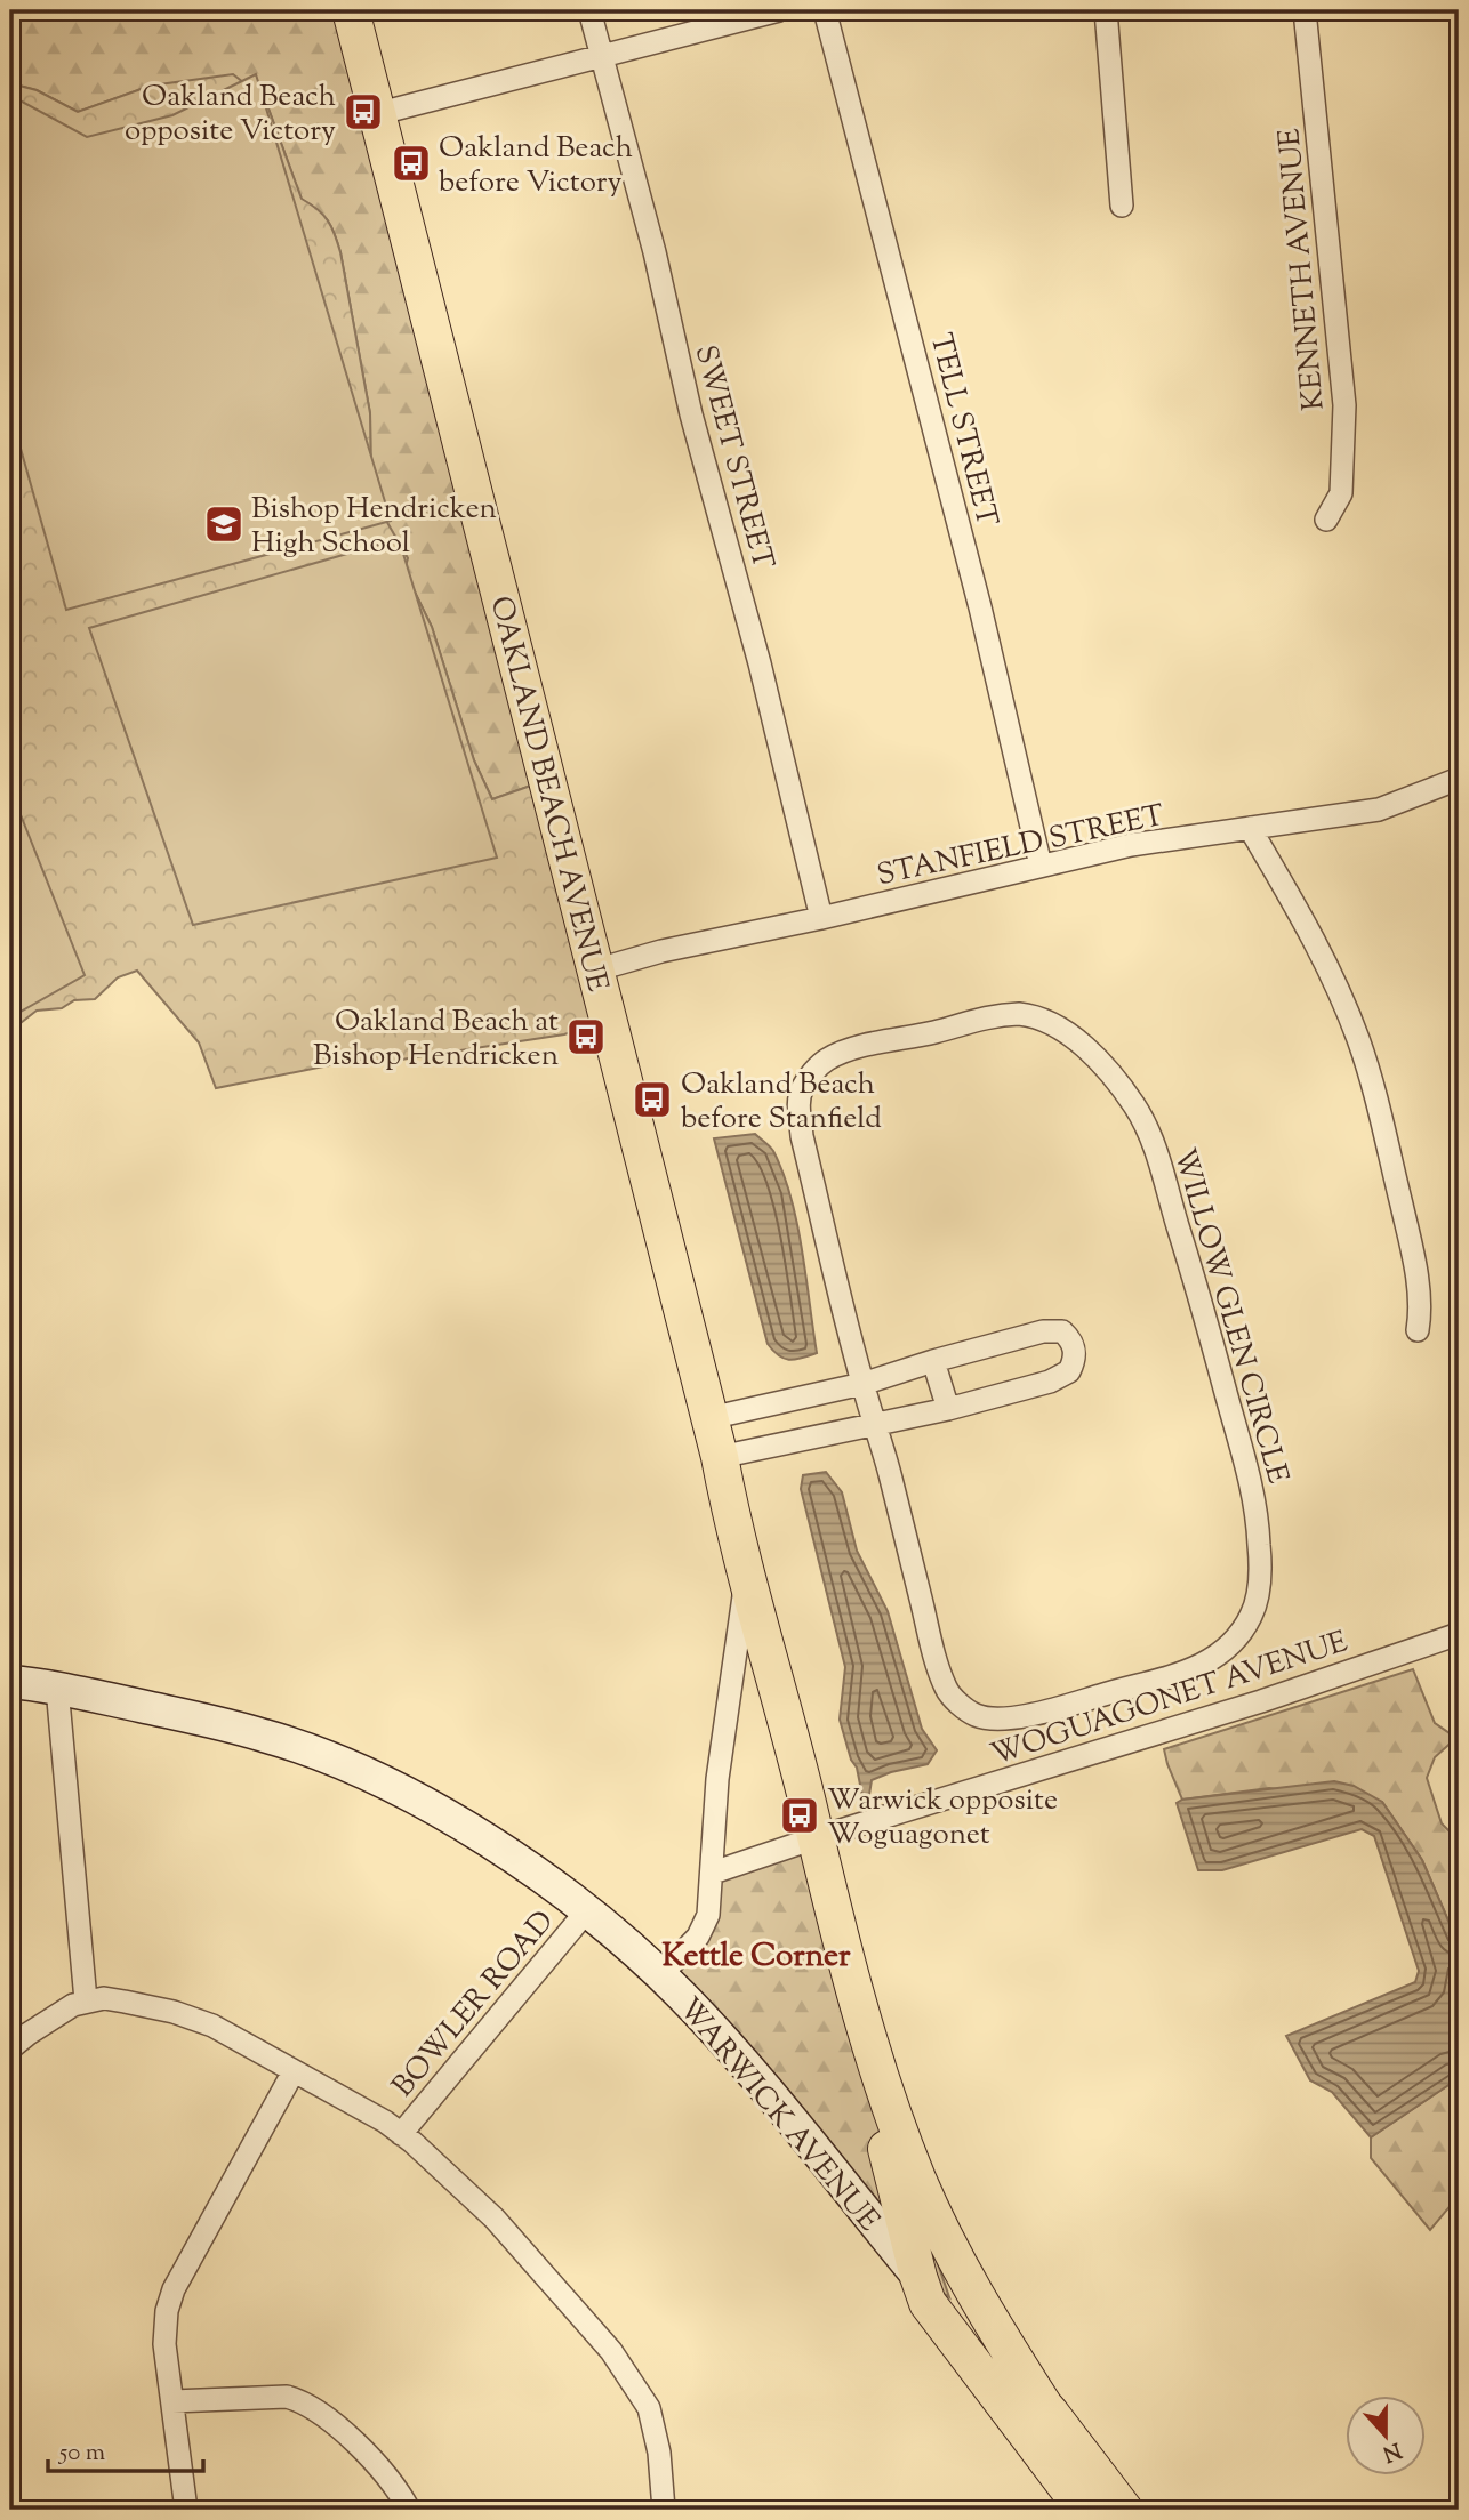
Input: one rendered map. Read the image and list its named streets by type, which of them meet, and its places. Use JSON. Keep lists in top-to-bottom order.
{
  "streets": {
    "main road": ["OAKLAND BEACH AVENUE", "WARWICK AVENUE"],
    "street": [
      "KENNETH AVENUE",
      "TELL STREET",
      "SWEET STREET",
      "STANFIELD STREET",
      "WILLOW GLEN CIRCLE",
      "WOGUAGONET AVENUE",
      "BOWLER ROAD"
    ]
  },
  "crossings": [
    ["TELL STREET", "STANFIELD STREET"],
    ["SWEET STREET", "STANFIELD STREET"],
    ["OAKLAND BEACH AVENUE", "STANFIELD STREET"],
    ["OAKLAND BEACH AVENUE", "WOGUAGONET AVENUE"],
    ["OAKLAND BEACH AVENUE", "WARWICK AVENUE"],
    ["BOWLER ROAD", "WARWICK AVENUE"]
  ],
  "districts": ["Kettle Corner"],
  "places": {
    "bus stop": [
      "Oakland Beach opposite Victory",
      "Oakland Beach before Victory",
      "Oakland Beach at Bishop Hendricken",
      "Oakland Beach before Stanfield",
      "Warwick opposite Woguagonet"
    ],
    "school or university": ["Bishop Hendricken High School"]
  },
  "scale_bar": "50 m",
  "north": "bottom"
}
